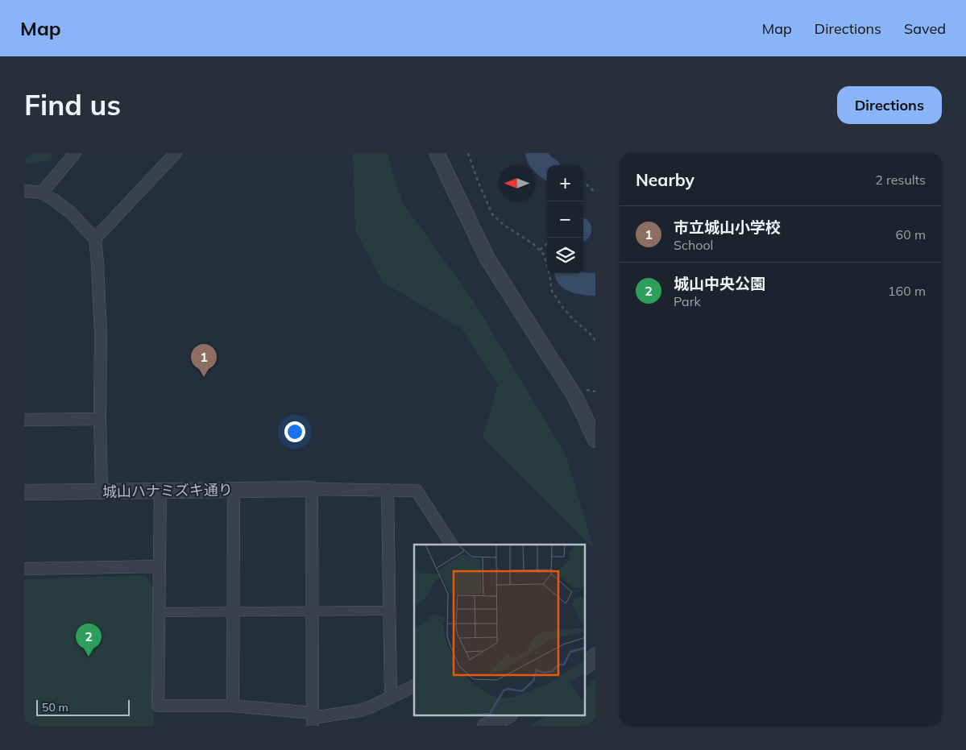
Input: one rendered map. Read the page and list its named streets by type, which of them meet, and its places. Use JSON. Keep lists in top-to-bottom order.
{
  "streets": {
    "street": ["城山ハナミズキ通り"]
  },
  "scale_bar": "50 m",
  "north": "left",
  "page": {
    "header": "Map",
    "nav": ["Map", "Directions", "Saved"],
    "buttons": "Directions",
    "title": "Find us",
    "heading": ["Nearby", "2 results"],
    "map_buttons": ["+", "−"],
    "list": [
      {
        "mark": "1",
        "name": "市立城山小学校",
        "note": "School",
        "value": "60 m"
      },
      {
        "mark": "2",
        "name": "城山中央公園",
        "note": "Park",
        "value": "160 m"
      }
    ],
    "pins": ["1", "2"],
    "scale": "50 m"
  }
}
